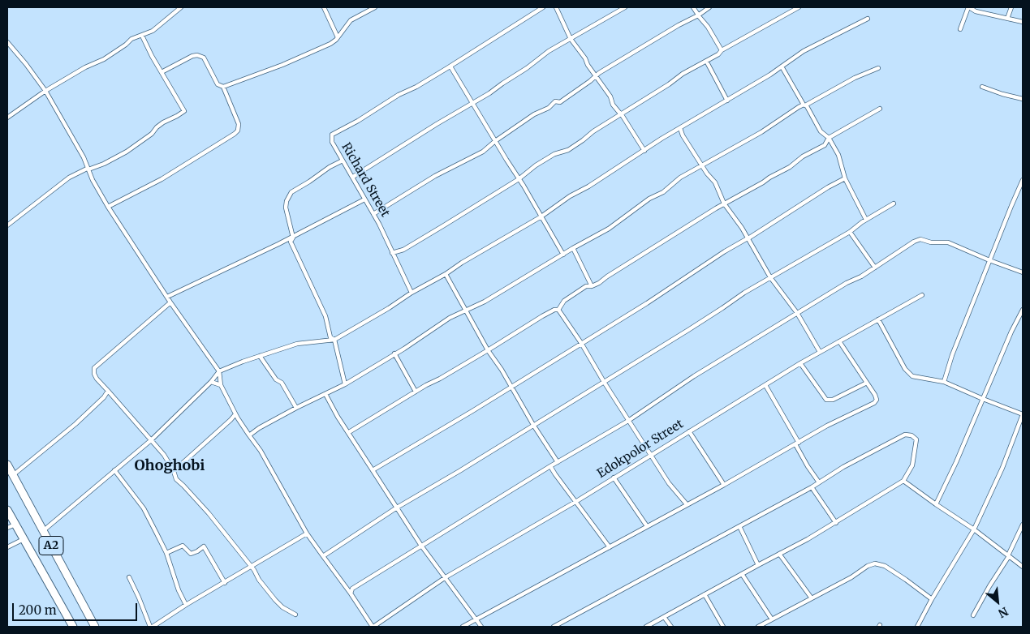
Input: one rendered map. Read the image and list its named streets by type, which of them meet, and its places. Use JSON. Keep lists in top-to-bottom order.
{
  "streets": {
    "highway": ["A2"],
    "street": ["Richard Street", "Edokpolor Street"]
  },
  "districts": ["Ohoghobi"],
  "scale_bar": "200 m",
  "north": "bottom right"
}
